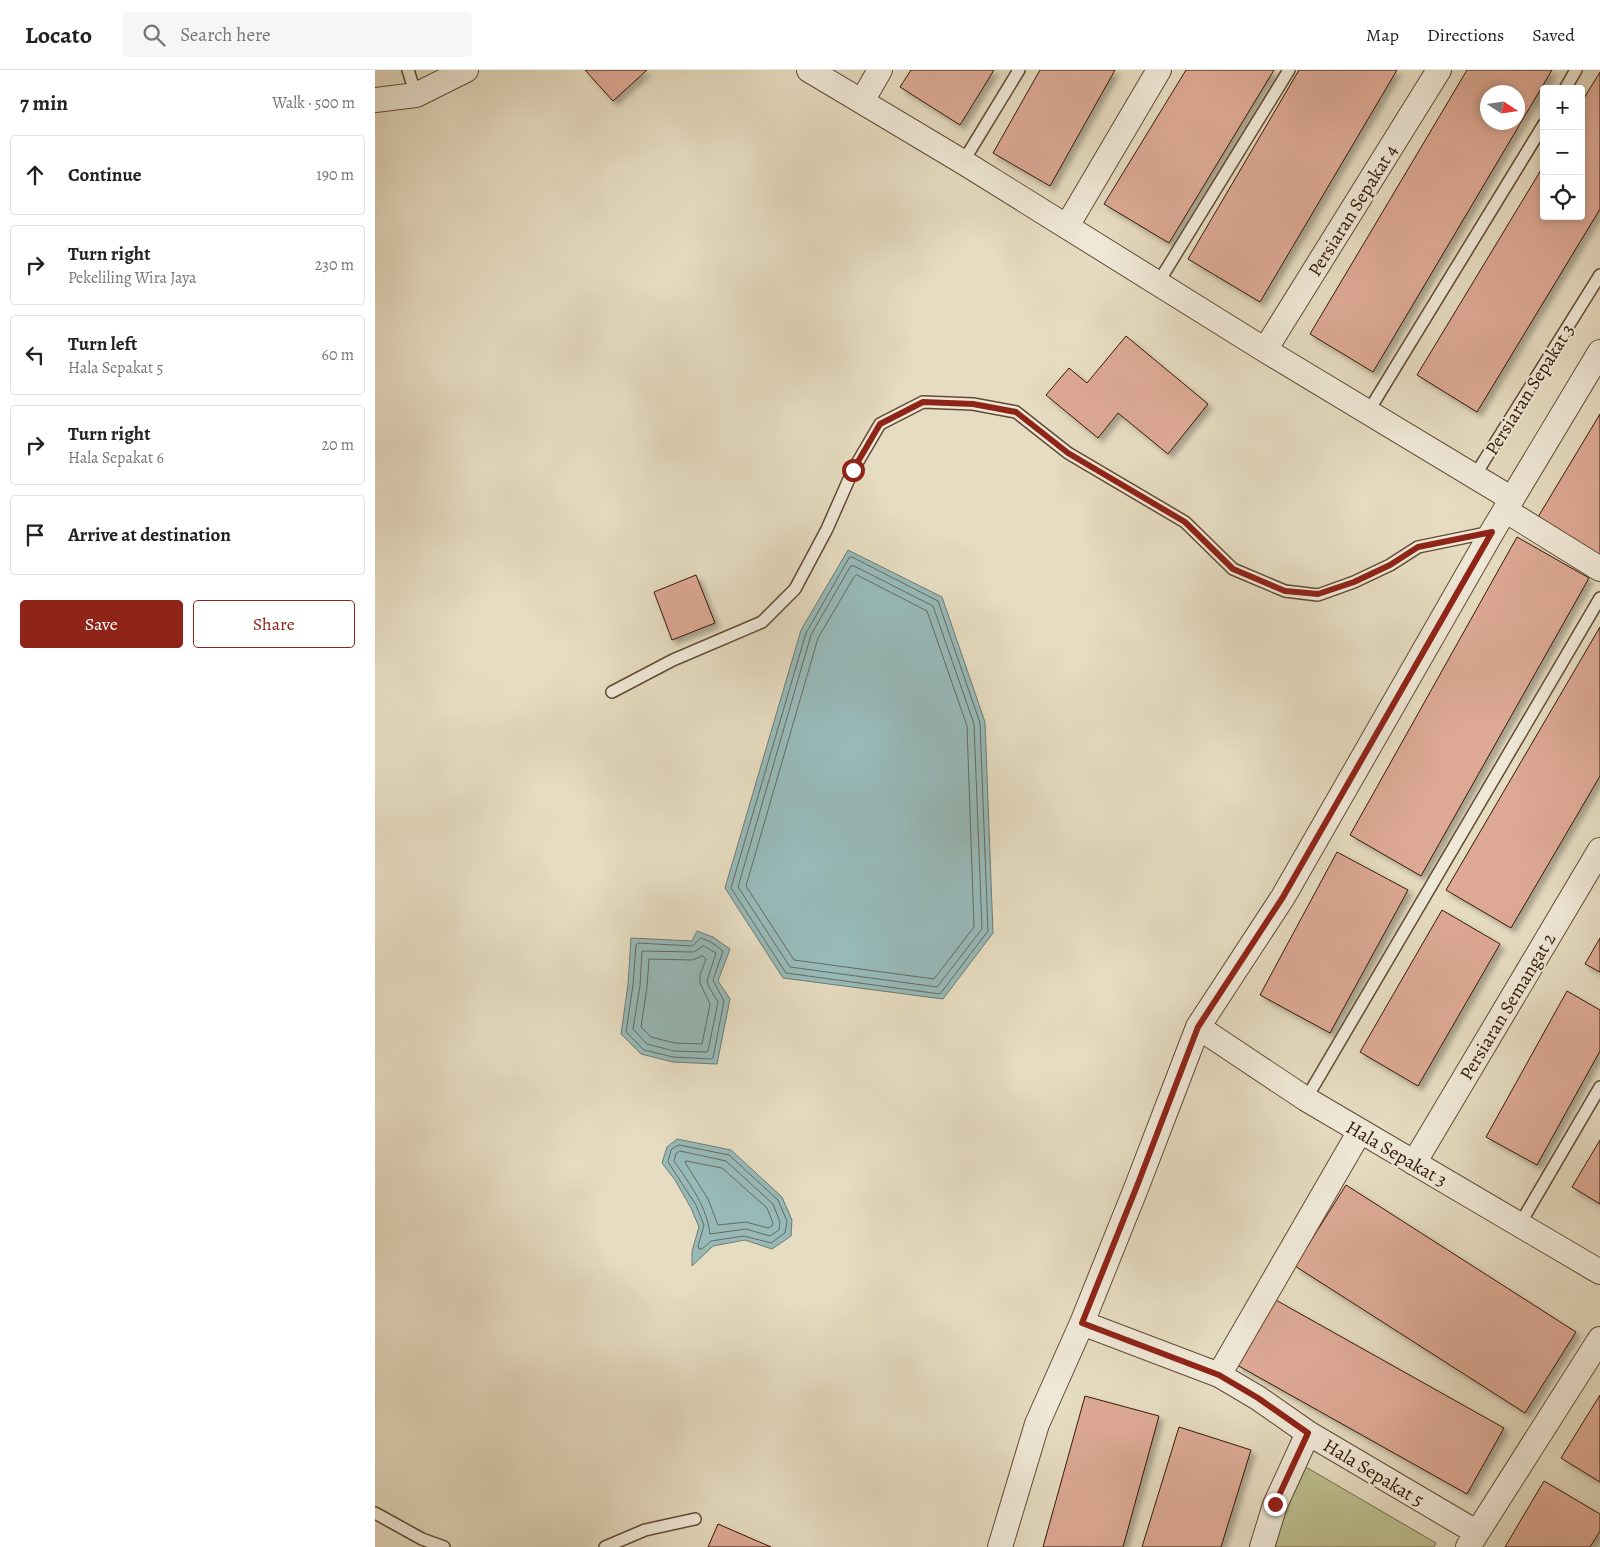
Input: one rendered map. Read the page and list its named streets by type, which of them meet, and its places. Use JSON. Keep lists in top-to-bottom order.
{
  "streets": {
    "street": [
      "Persiaran Sepakat 4",
      "Persiaran Semangat 2",
      "Hala Sepakat 3",
      "Hala Sepakat 5"
    ],
    "lane": ["Persiaran Sepakat 3"]
  },
  "crossings": [
    ["Persiaran Semangat 2", "Hala Sepakat 3"]
  ],
  "north": "right",
  "page": {
    "header": "Locato",
    "search": "Search here",
    "nav": ["Map", "Directions", "Saved"],
    "heading": ["7 min", "Walk · 500 m"],
    "map_buttons": ["+", "−"],
    "list": [
      ["Continue", "190 m"],
      ["Turn right", "Pekeliling Wira Jaya", "230 m"],
      ["Turn left", "Hala Sepakat 5", "60 m"],
      ["Turn right", "Hala Sepakat 6", "20 m"],
      "Arrive at destination"
    ],
    "buttons": ["Save", "Share"]
  }
}
